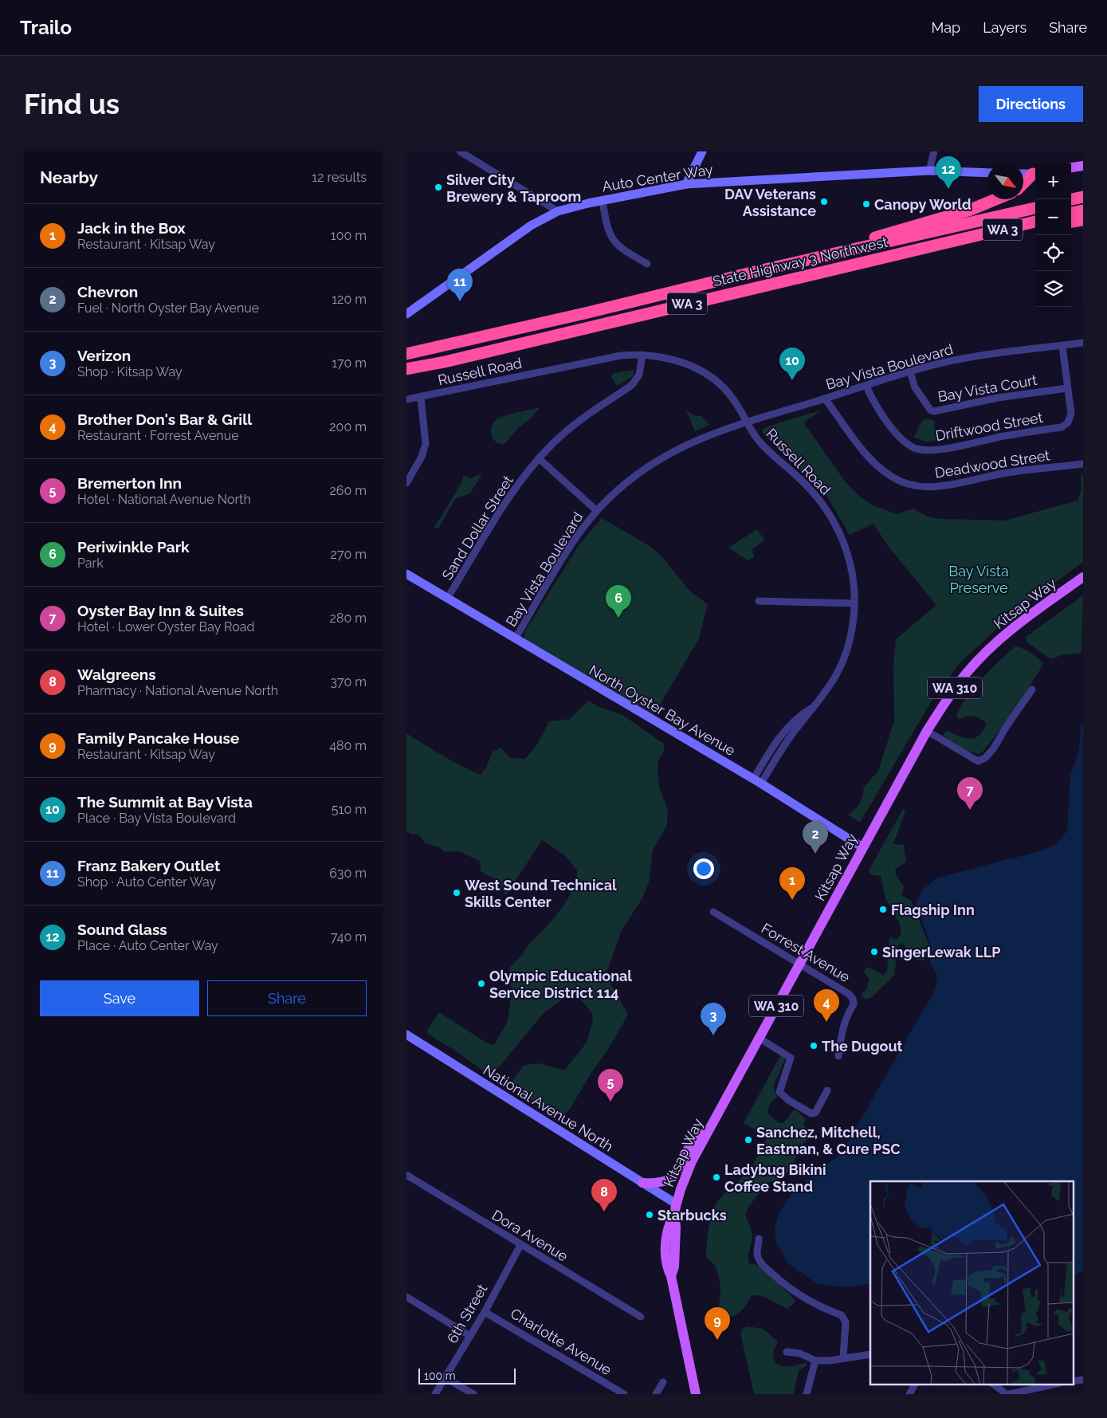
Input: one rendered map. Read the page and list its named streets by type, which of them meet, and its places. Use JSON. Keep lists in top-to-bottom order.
{
  "streets": {
    "highway": ["WA 3", "State Highway 3 Northwest"],
    "main road": ["Kitsap Way", "WA 310"],
    "street": [
      "Auto Center Way",
      "Bay Vista Boulevard",
      "Russell Road",
      "Bay Vista Court",
      "Driftwood Street",
      "Deadwood Street",
      "Sand Dollar Street",
      "North Oyster Bay Avenue",
      "Forrest Avenue",
      "National Avenue North",
      "Dora Avenue",
      "6th Street",
      "Charlotte Avenue"
    ]
  },
  "crossings": [
    ["Bay Vista Boulevard", "Russell Road"],
    ["Bay Vista Boulevard", "Bay Vista Court"],
    ["Bay Vista Boulevard", "Driftwood Street"],
    ["Bay Vista Boulevard", "Deadwood Street"],
    ["Bay Vista Boulevard", "North Oyster Bay Avenue"],
    ["Russell Road", "Sand Dollar Street"],
    ["Russell Road", "North Oyster Bay Avenue"],
    ["Bay Vista Court", "Driftwood Street"],
    ["Sand Dollar Street", "North Oyster Bay Avenue"],
    ["Kitsap Way", "North Oyster Bay Avenue"],
    ["Kitsap Way", "Forrest Avenue"],
    ["Kitsap Way", "National Avenue North"],
    ["Dora Avenue", "6th Street"],
    ["6th Street", "Charlotte Avenue"]
  ],
  "parks": ["Bay Vista Preserve"],
  "places": [
    "Silver City Brewery & Taproom",
    "DAV Veterans Assistance",
    "Canopy World",
    "West Sound Technical Skills Center",
    "Flagship Inn",
    "SingerLewak LLP",
    "Olympic Educational Service District 114",
    "The Dugout",
    "Sanchez, Mitchell, Eastman, & Cure PSC",
    "Ladybug Bikini Coffee Stand",
    "Starbucks"
  ],
  "scale_bar": "100 m",
  "north": "bottom right",
  "page": {
    "header": "Trailo",
    "nav": ["Map", "Layers", "Share"],
    "buttons": [
      "Directions",
      ["Save", "Share"]
    ],
    "title": "Find us",
    "heading": ["Nearby", "12 results"],
    "pins": [
      "12",
      "11",
      "10",
      "6",
      "7",
      "2",
      "1",
      "4",
      "3",
      "5",
      "8",
      "9"
    ],
    "map_buttons": ["+", "−"],
    "list": [
      {
        "mark": "1",
        "name": "Jack in the Box",
        "note": "Restaurant · Kitsap Way",
        "value": "100 m"
      },
      {
        "mark": "2",
        "name": "Chevron",
        "note": "Fuel · North Oyster Bay Avenue",
        "value": "120 m"
      },
      {
        "mark": "3",
        "name": "Verizon",
        "note": "Shop · Kitsap Way",
        "value": "170 m"
      },
      {
        "mark": "4",
        "name": "Brother Don's Bar & Grill",
        "note": "Restaurant · Forrest Avenue",
        "value": "200 m"
      },
      {
        "mark": "5",
        "name": "Bremerton Inn",
        "note": "Hotel · National Avenue North",
        "value": "260 m"
      },
      {
        "mark": "6",
        "name": "Periwinkle Park",
        "note": "Park",
        "value": "270 m"
      },
      {
        "mark": "7",
        "name": "Oyster Bay Inn & Suites",
        "note": "Hotel · Lower Oyster Bay Road",
        "value": "280 m"
      },
      {
        "mark": "8",
        "name": "Walgreens",
        "note": "Pharmacy · National Avenue North",
        "value": "370 m"
      },
      {
        "mark": "9",
        "name": "Family Pancake House",
        "note": "Restaurant · Kitsap Way",
        "value": "480 m"
      },
      {
        "mark": "10",
        "name": "The Summit at Bay Vista",
        "note": "Place · Bay Vista Boulevard",
        "value": "510 m"
      },
      {
        "mark": "11",
        "name": "Franz Bakery Outlet",
        "note": "Shop · Auto Center Way",
        "value": "630 m"
      },
      {
        "mark": "12",
        "name": "Sound Glass",
        "note": "Place · Auto Center Way",
        "value": "740 m"
      }
    ],
    "scale": "100 m"
  }
}
